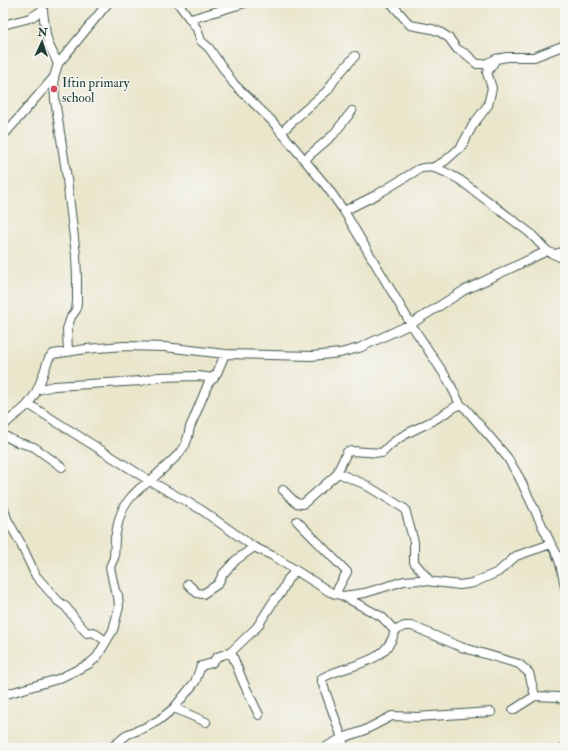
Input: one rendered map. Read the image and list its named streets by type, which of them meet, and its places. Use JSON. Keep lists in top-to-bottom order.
{
  "places": ["Iftin primary school"],
  "north": "top"
}
